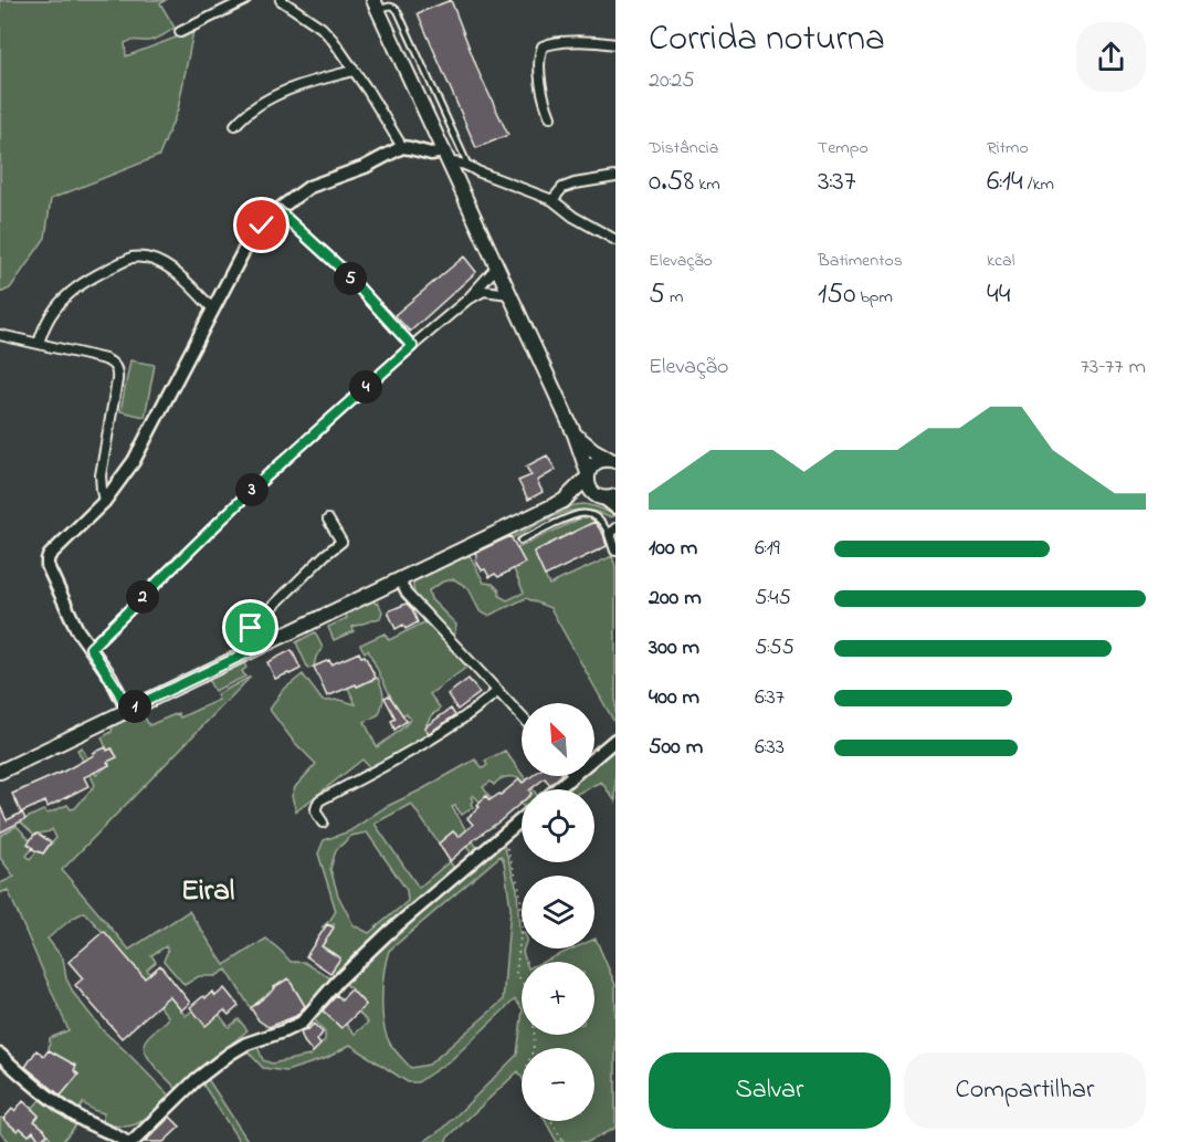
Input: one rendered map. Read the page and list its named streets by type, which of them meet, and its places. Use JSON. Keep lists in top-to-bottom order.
{
  "districts": ["Eiral"],
  "north": "top left",
  "page": {
    "heading": ["Corrida noturna", "20:25"],
    "stats": [
      ["Distância", "0.58 km"],
      ["Tempo", "3:37"],
      ["Ritmo", "6:14 /km"],
      ["Elevação", "5 m"],
      ["Batimentos", "150 bpm"],
      ["kcal", "44"]
    ],
    "pins": [
      "5",
      "4",
      "3",
      "2",
      "1"
    ],
    "chart": ["Elevação", "73–77 m"],
    "list": [
      {
        "name": "100 m",
        "note": "6:19"
      },
      {
        "name": "200 m",
        "note": "5:45"
      },
      {
        "name": "300 m",
        "note": "5:55"
      },
      {
        "name": "400 m",
        "note": "6:37"
      },
      {
        "name": "500 m",
        "note": "6:33"
      }
    ],
    "map_buttons": ["+", "−"],
    "buttons": ["Salvar", "Compartilhar"]
  }
}
